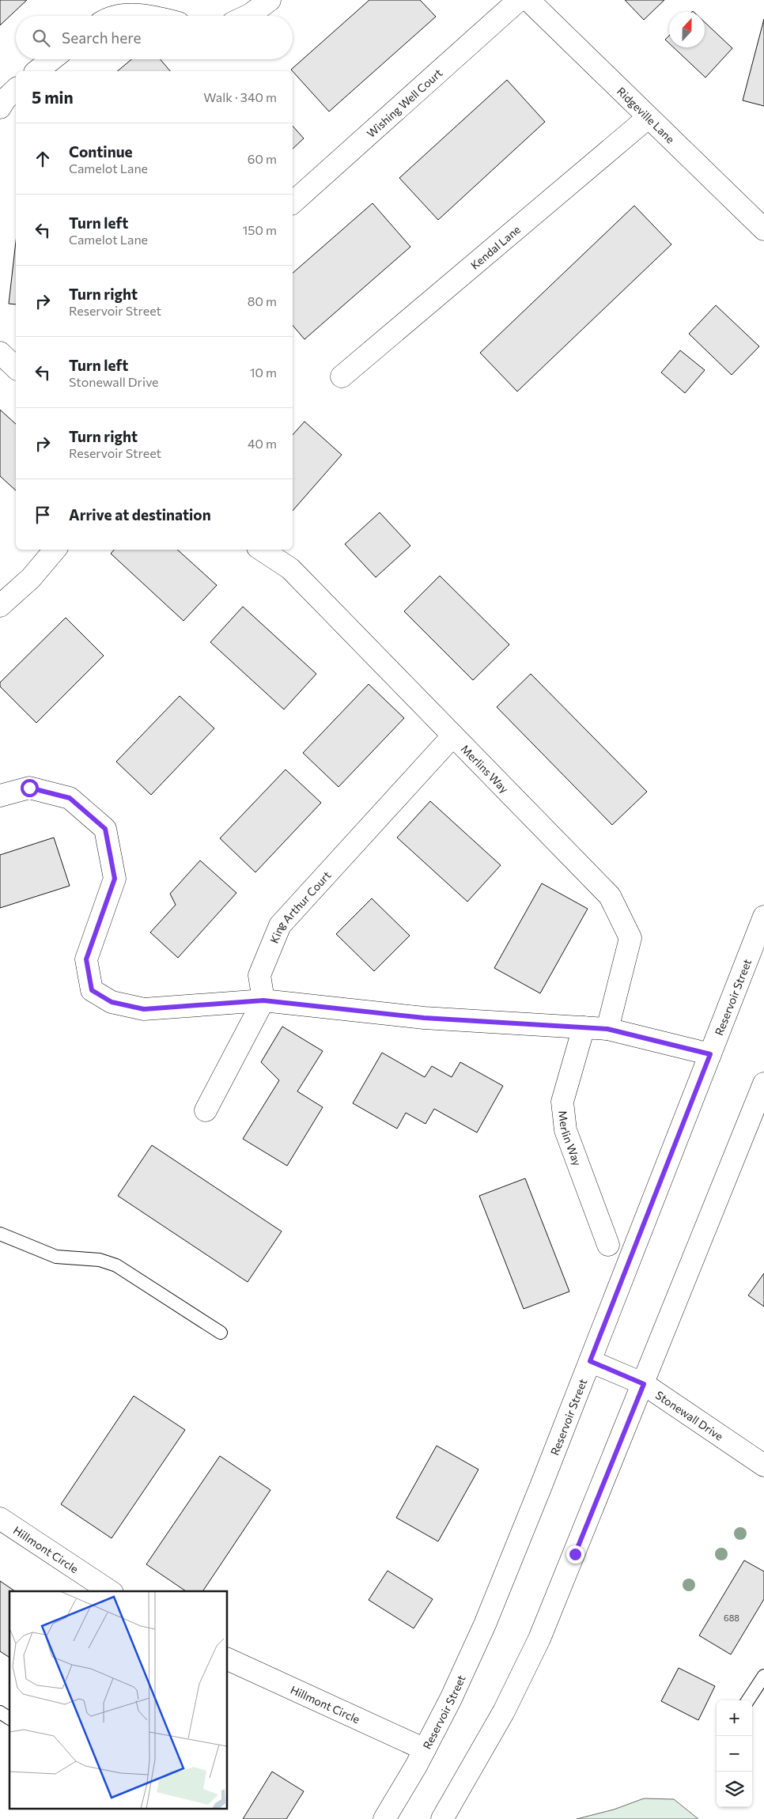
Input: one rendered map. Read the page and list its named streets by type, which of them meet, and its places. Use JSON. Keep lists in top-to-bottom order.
{
  "streets": {
    "street": [
      "Wishing Well Court",
      "Ridgeville Lane",
      "Kendal Lane",
      "Merlins Way",
      "King Arthur Court",
      "Reservoir Street",
      "Merlin Way",
      "Stonewall Drive",
      "Hillmont Circle"
    ]
  },
  "crossings": [
    ["Ridgeville Lane", "Kendal Lane"],
    ["Merlins Way", "King Arthur Court"],
    ["Reservoir Street", "Stonewall Drive"],
    ["Reservoir Street", "Hillmont Circle"]
  ],
  "house_numbers": ["688"],
  "north": "top",
  "page": {
    "search": "Search here",
    "heading": ["5 min", "Walk · 340 m"],
    "list": [
      ["Continue", "Camelot Lane", "60 m"],
      ["Turn left", "Camelot Lane", "150 m"],
      ["Turn right", "Reservoir Street", "80 m"],
      ["Turn left", "Stonewall Drive", "10 m"],
      ["Turn right", "Reservoir Street", "40 m"],
      "Arrive at destination"
    ],
    "map_buttons": ["+", "−"]
  }
}
